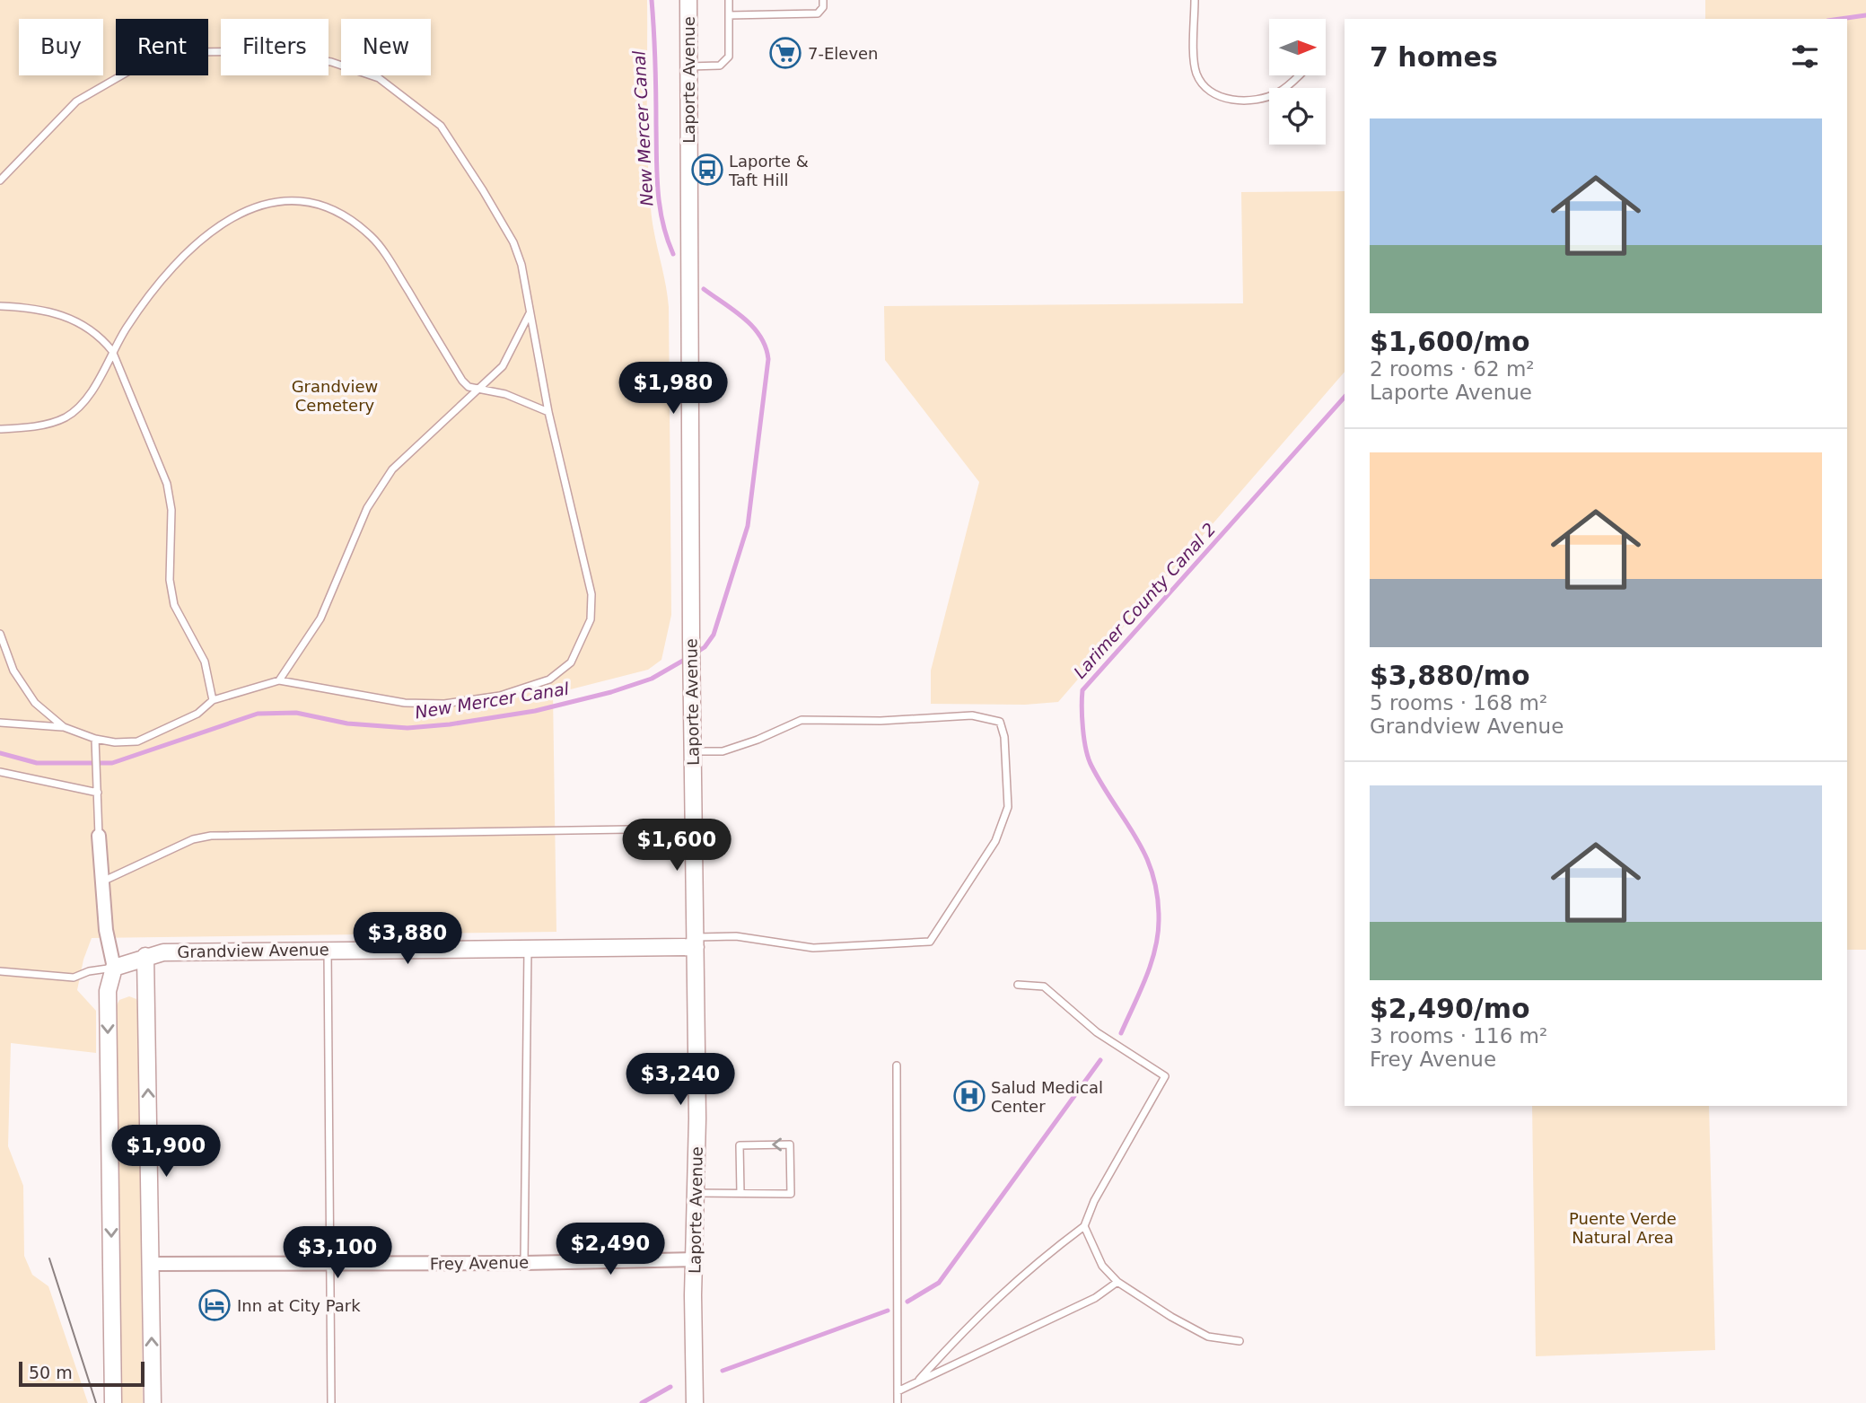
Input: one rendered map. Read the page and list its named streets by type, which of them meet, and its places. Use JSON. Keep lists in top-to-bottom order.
{
  "streets": {
    "street": ["Laporte Avenue", "Grandview Avenue", "Frey Avenue"]
  },
  "crossings": [
    ["Laporte Avenue", "Grandview Avenue"],
    ["Laporte Avenue", "Frey Avenue"]
  ],
  "water": ["New Mercer Canal", "Larimer County Canal 2"],
  "parks": ["Grandview Cemetery", "Puente Verde Natural Area"],
  "places": {
    "supermarket": ["7-Eleven"],
    "bus stop": ["Laporte & Taft Hill"],
    "hospital": ["Salud Medical Center"],
    "hotel": ["Inn at City Park"]
  },
  "scale_bar": "50 m",
  "north": "right",
  "page": {
    "chip": [
      "Buy",
      "Rent",
      "Filters",
      "New"
    ],
    "heading": "7 homes",
    "list": [
      {
        "name": "$1,600/mo",
        "note": "2 rooms · 62 m² · Laporte Avenue"
      },
      {
        "name": "$3,880/mo",
        "note": "5 rooms · 168 m² · Grandview Avenue"
      },
      {
        "name": "$2,490/mo",
        "note": "3 rooms · 116 m² · Frey Avenue"
      }
    ],
    "price": [
      "$1,980",
      "$1,600",
      "$3,880",
      "$3,240",
      "$1,900",
      "$2,490",
      "$3,100"
    ],
    "scale": "50 m"
  }
}
